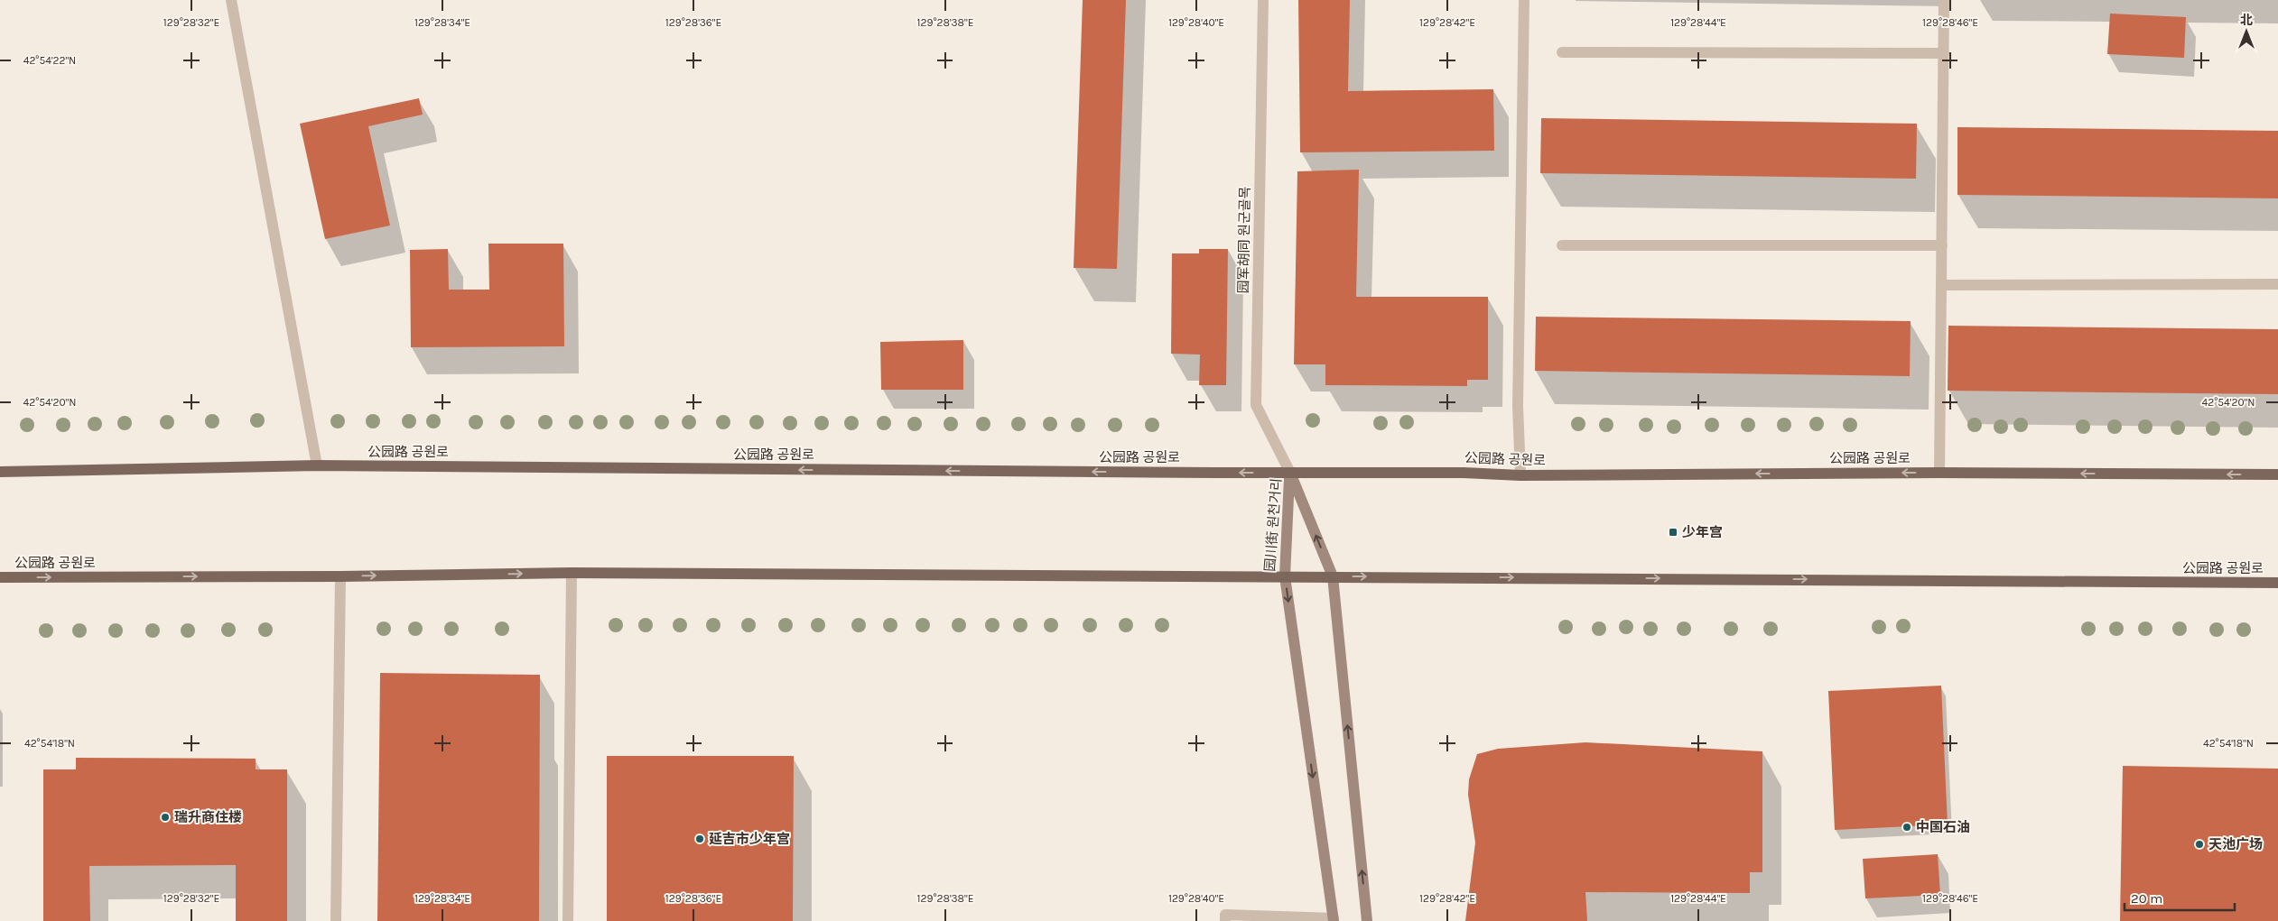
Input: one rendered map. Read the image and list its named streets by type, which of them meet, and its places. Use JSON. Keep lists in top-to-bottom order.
{
  "streets": {
    "main road": ["公园路 공원로"],
    "street": ["园军胡同 원군골목", "园川街 원천거리"]
  },
  "crossings": [
    ["园军胡同 원군골목", "公园路 공원로"],
    ["园军胡同 원군골목", "园川街 원천거리"],
    ["公园路 공원로", "园川街 원천거리"]
  ],
  "places": {
    "transit": ["少年宫"],
    "other": [
      "瑞升商住楼",
      "中国石油",
      "延吉市少年宫",
      "天池广场"
    ]
  },
  "scale_bar": "20 m",
  "north": "top",
  "coordinates": [
    "129°28'32\"E",
    "129°28'34\"E",
    "129°28'36\"E",
    "129°28'38\"E",
    "129°28'40\"E",
    "129°28'42\"E",
    "129°28'44\"E",
    "129°28'46\"E",
    "42°54'22\"N",
    "42°54'20\"N",
    "42°54'18\"N"
  ]
}
